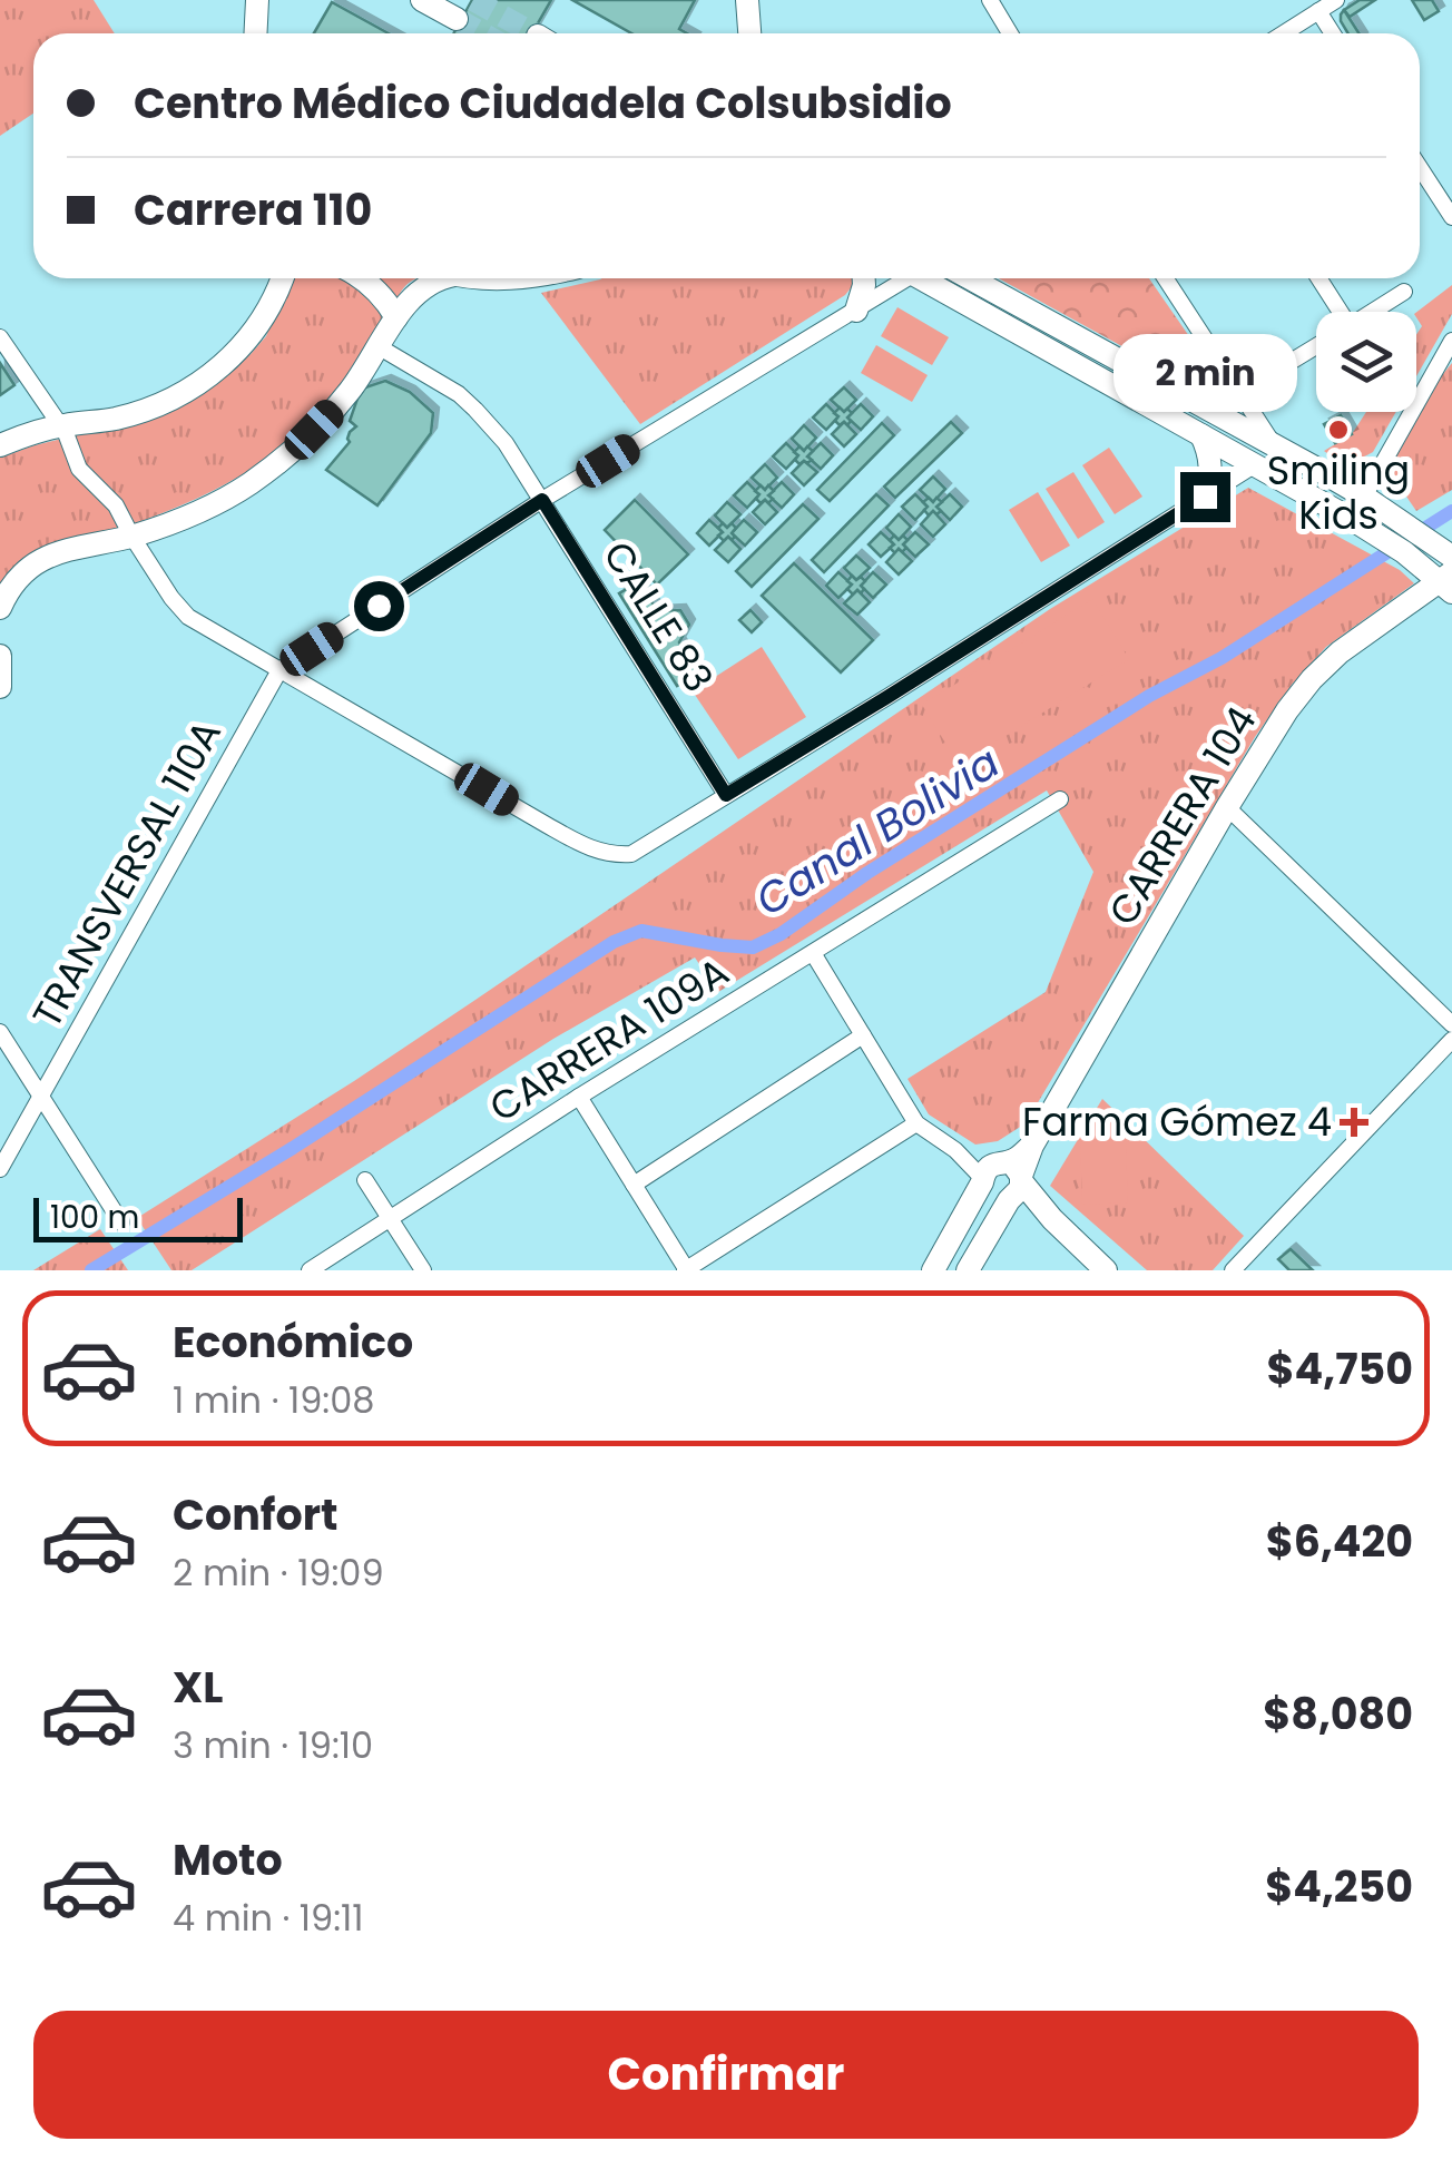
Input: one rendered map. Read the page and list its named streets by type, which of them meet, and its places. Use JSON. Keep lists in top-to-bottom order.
{
  "streets": {
    "street": [
      "CALLE 83",
      "CARRERA 104",
      "TRANSVERSAL 110A",
      "CARRERA 109A"
    ]
  },
  "water": ["Canal Bolivia"],
  "places": {
    "other": ["Smiling Kids"],
    "health": ["Farma Gómez 4"]
  },
  "scale_bar": "100 m",
  "page": {
    "banner": ["Centro Médico Ciudadela Colsubsidio", "Carrera 110"],
    "bubble": "2 min",
    "scale": "100 m",
    "list": [
      {
        "name": "Económico",
        "note": "1 min · 19:08",
        "value": "$4,750"
      },
      {
        "name": "Confort",
        "note": "2 min · 19:09",
        "value": "$6,420"
      },
      {
        "name": "XL",
        "note": "3 min · 19:10",
        "value": "$8,080"
      },
      {
        "name": "Moto",
        "note": "4 min · 19:11",
        "value": "$4,250"
      }
    ],
    "buttons": "Confirmar"
  }
}
